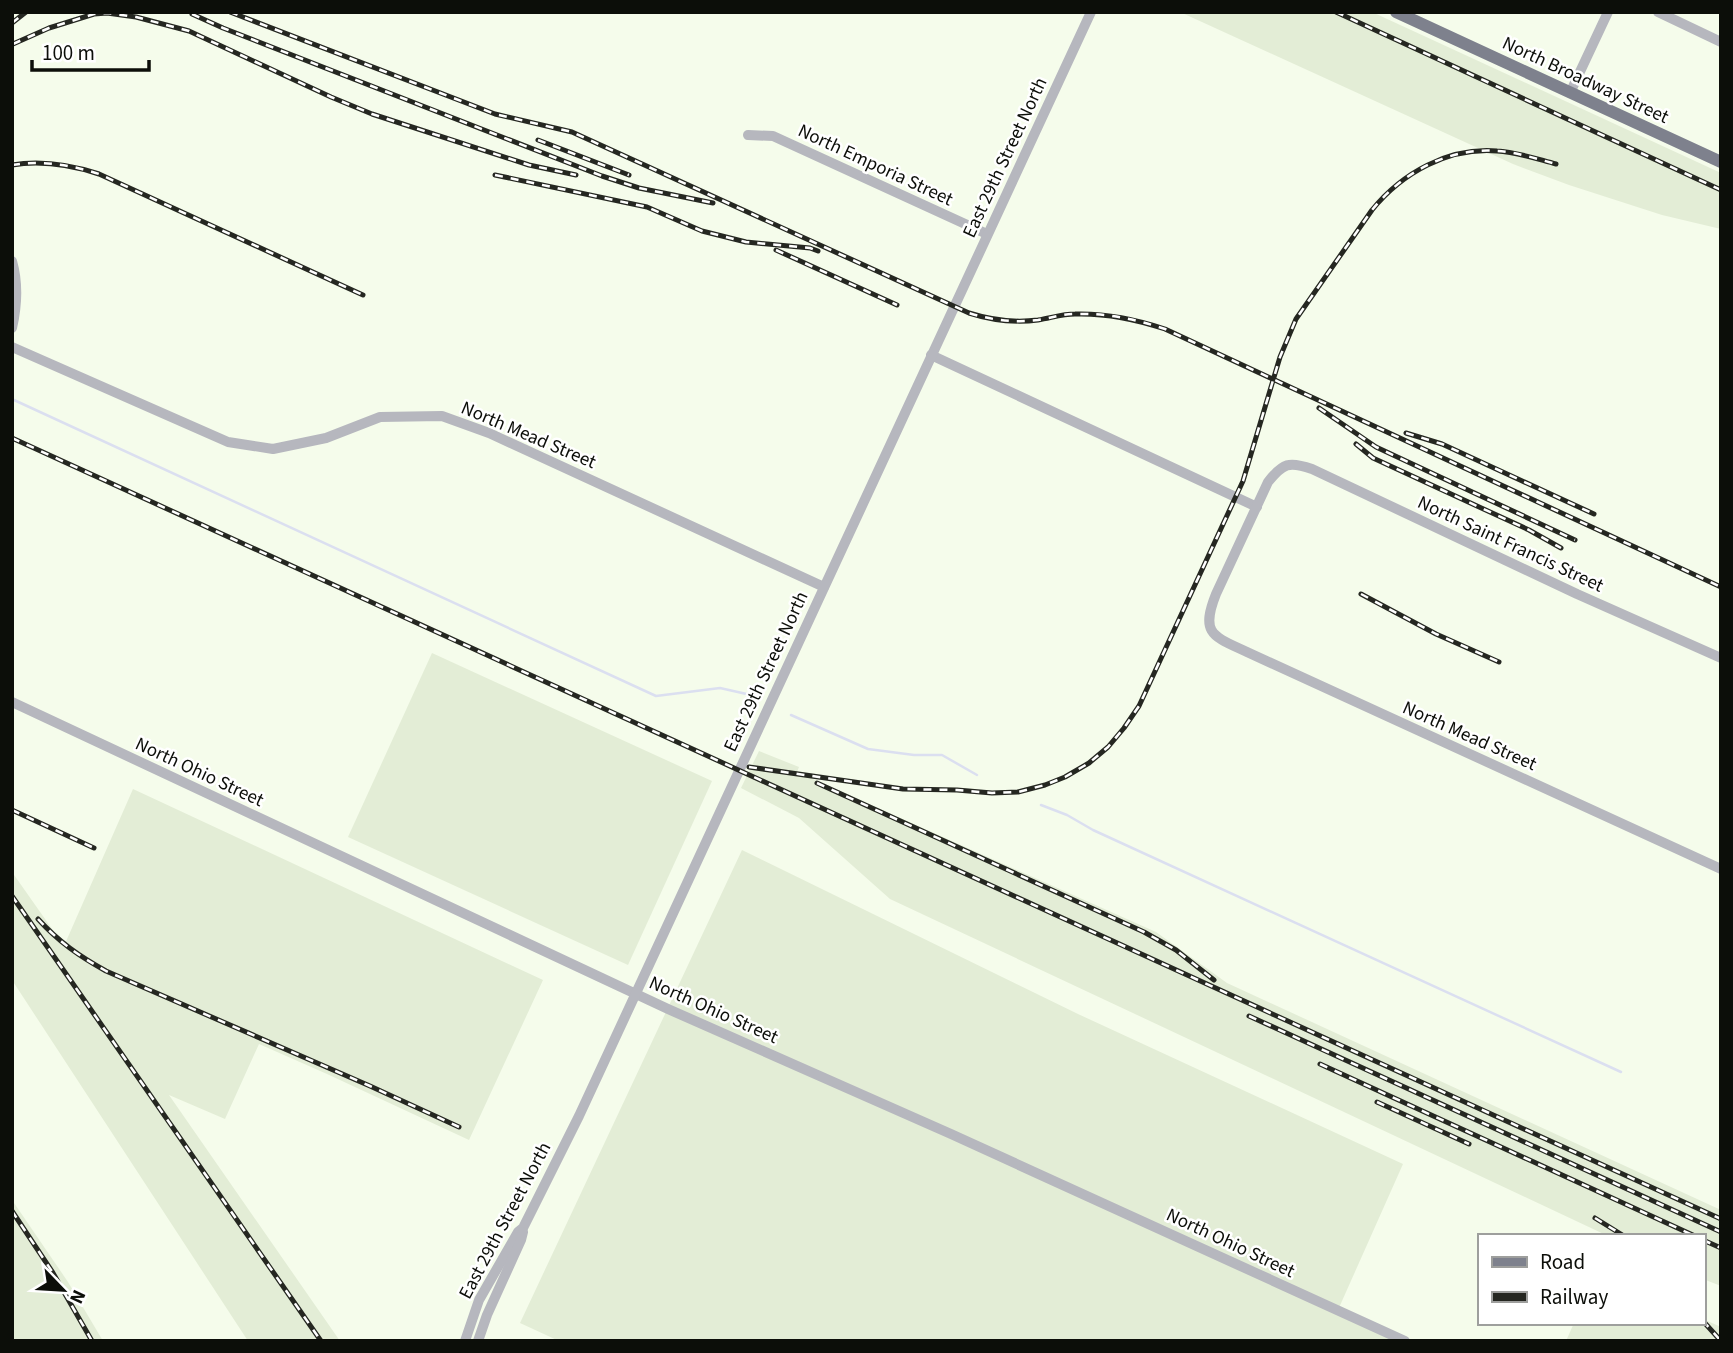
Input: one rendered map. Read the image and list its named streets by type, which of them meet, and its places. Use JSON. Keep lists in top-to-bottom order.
{
  "streets": {
    "main road": ["North Broadway Street"],
    "street": [
      "East 29th Street North",
      "North Emporia Street",
      "North Mead Street",
      "North Saint Francis Street",
      "North Ohio Street"
    ]
  },
  "crossings": [
    ["East 29th Street North", "North Emporia Street"],
    ["East 29th Street North", "North Mead Street"],
    ["East 29th Street North", "North Ohio Street"],
    ["North Mead Street", "North Saint Francis Street"]
  ],
  "legend": ["Road", "Railway"],
  "scale_bar": "100 m",
  "north": "bottom right"
}
